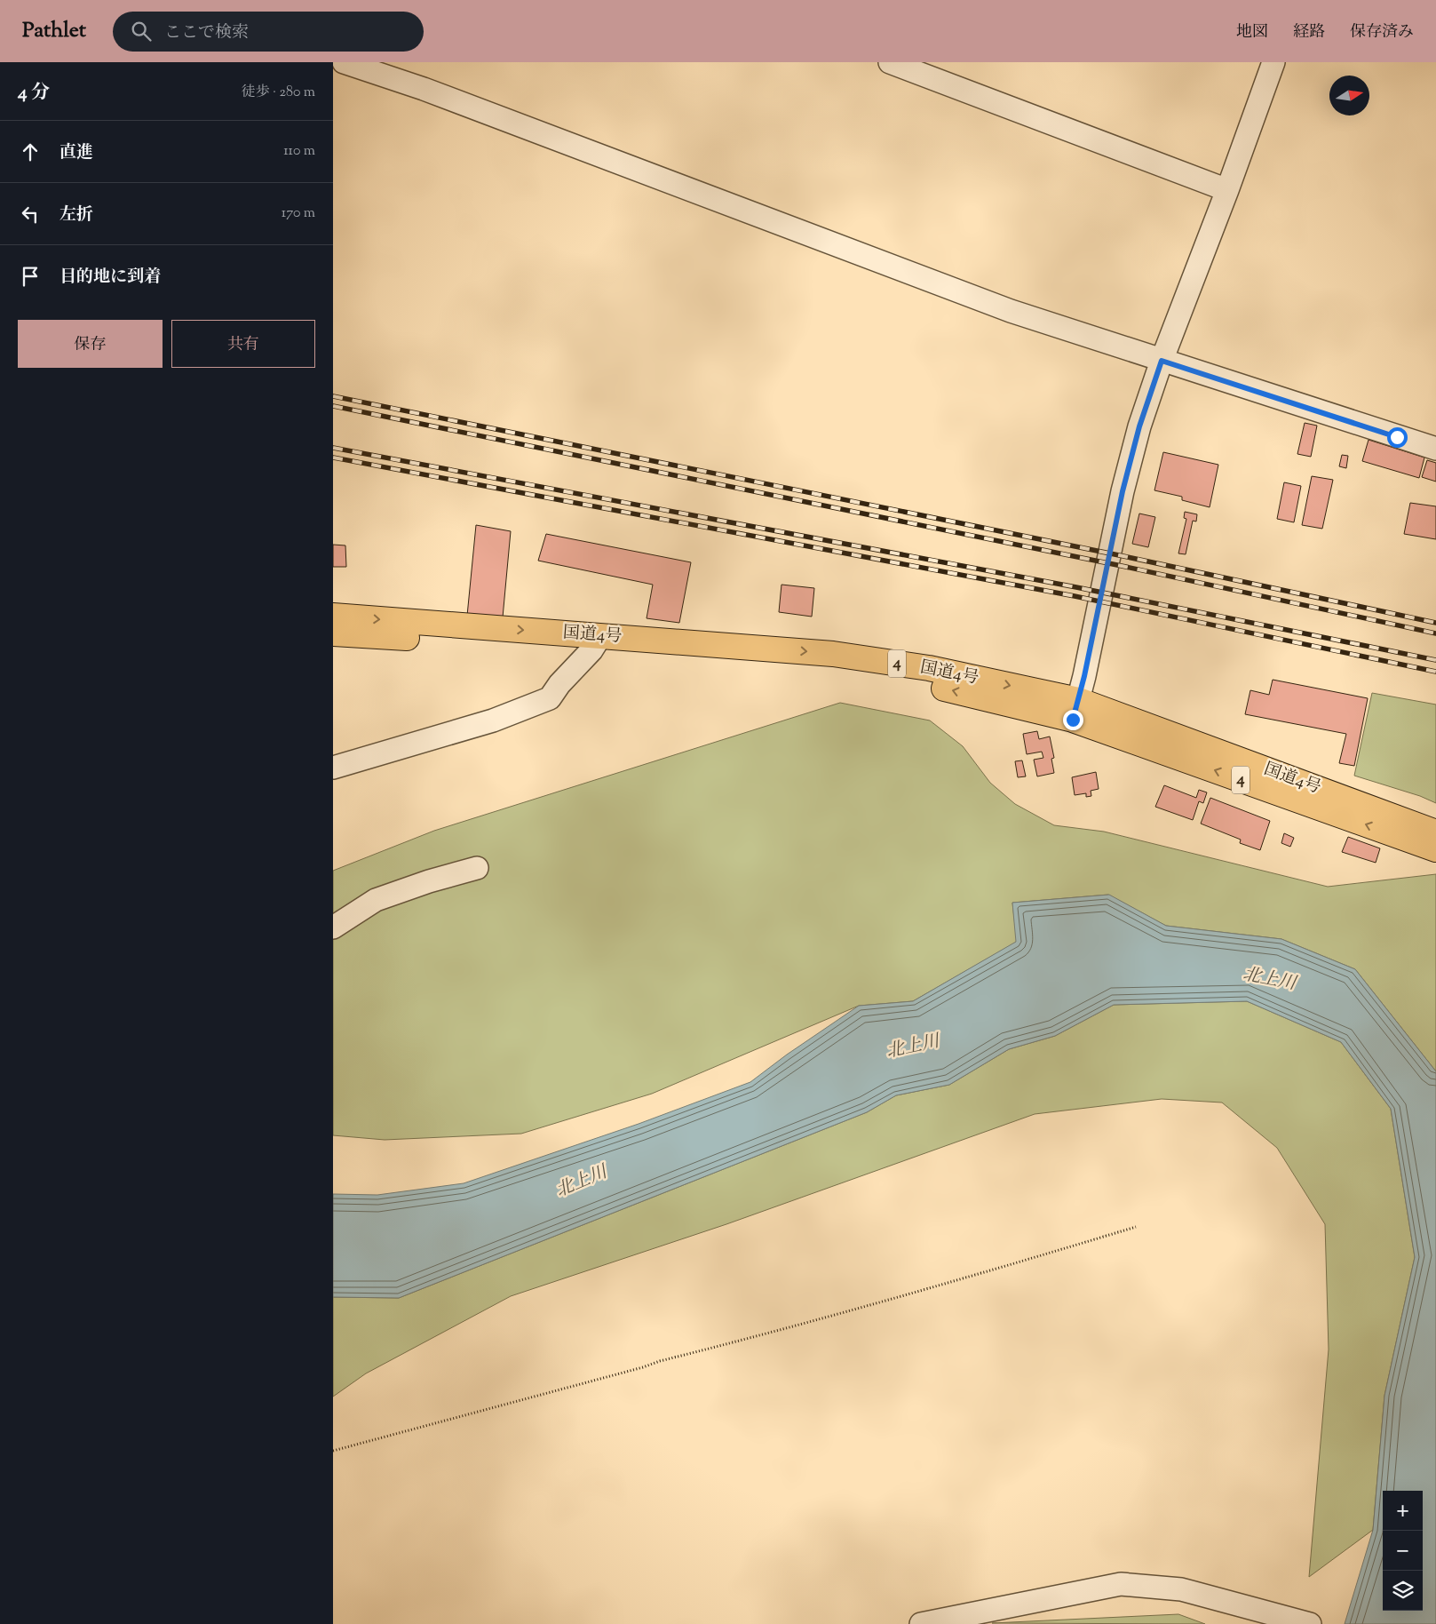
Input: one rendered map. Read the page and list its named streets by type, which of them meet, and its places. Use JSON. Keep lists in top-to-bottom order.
{
  "streets": {
    "highway": ["国道4号", "4"]
  },
  "water": ["北上川"],
  "north": "right",
  "page": {
    "header": "Pathlet",
    "search": "ここで検索",
    "nav": ["地図", "経路", "保存済み"],
    "heading": ["4 分", "徒歩 · 280 m"],
    "list": [
      ["直進", "110 m"],
      ["左折", "170 m"],
      "目的地に到着"
    ],
    "buttons": ["保存", "共有"],
    "map_buttons": ["+", "−"]
  }
}
